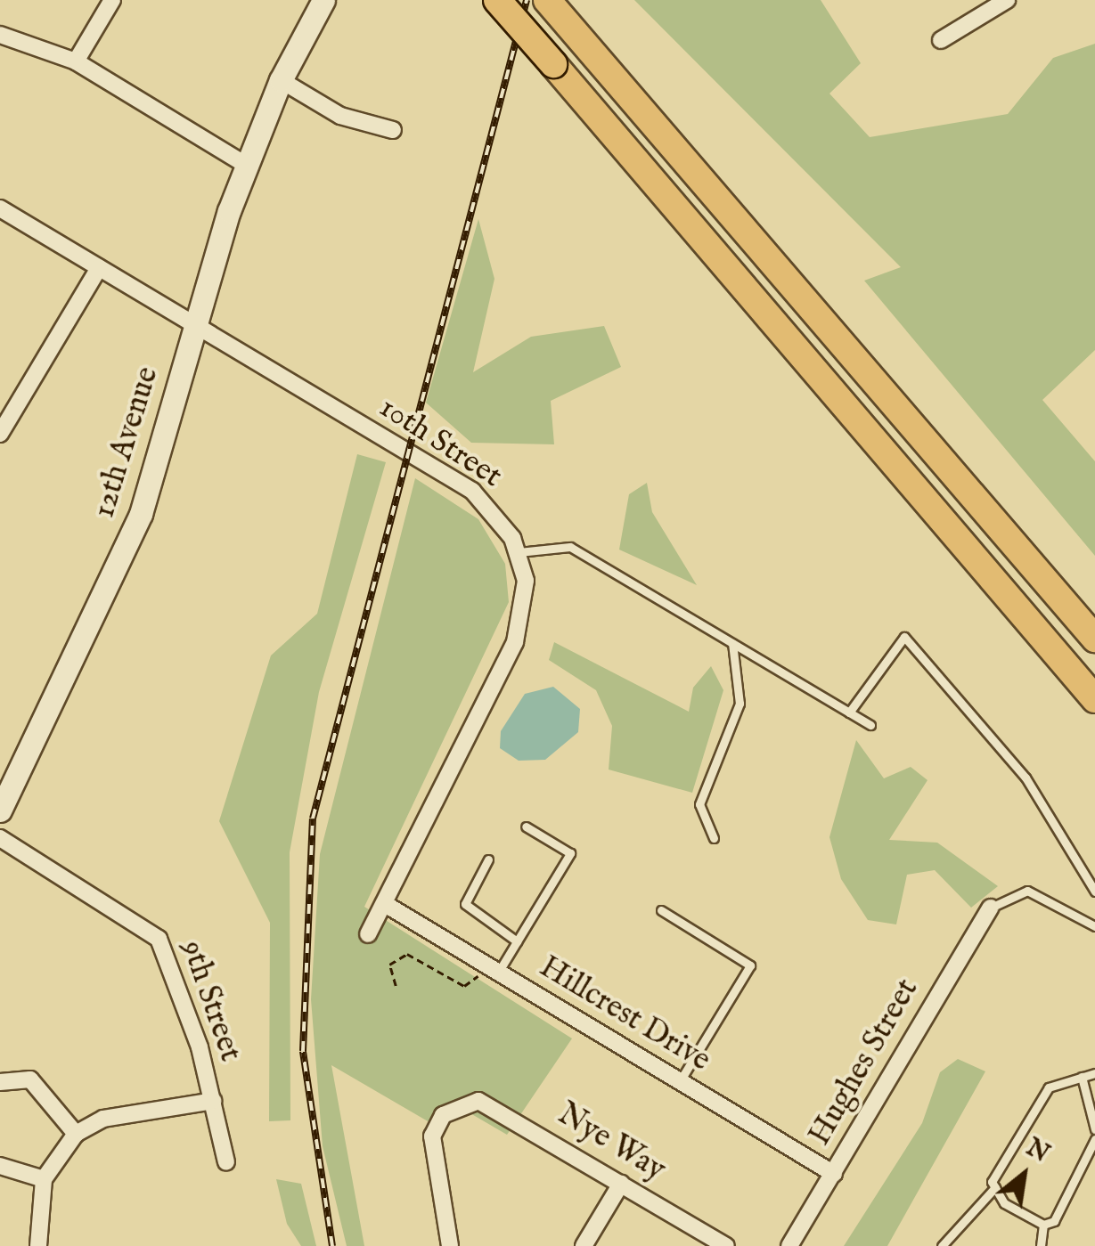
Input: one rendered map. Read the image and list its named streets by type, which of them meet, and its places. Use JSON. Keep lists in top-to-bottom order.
{
  "streets": {
    "main road": ["12th Avenue"],
    "street": [
      "10th Street",
      "9th Street",
      "Hillcrest Drive",
      "Hughes Street",
      "Nye Way"
    ]
  },
  "crossings": [
    ["12th Avenue", "10th Street"],
    ["10th Street", "Hillcrest Drive"],
    ["Hillcrest Drive", "Hughes Street"]
  ],
  "north": "top right"
}
